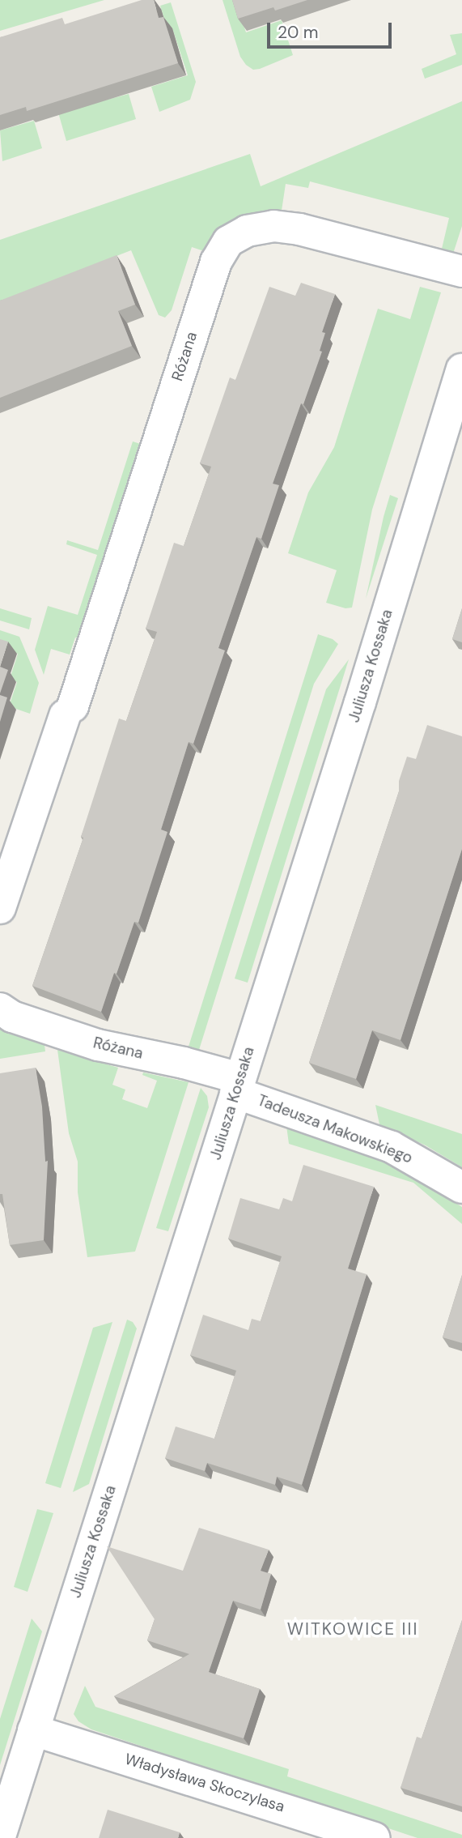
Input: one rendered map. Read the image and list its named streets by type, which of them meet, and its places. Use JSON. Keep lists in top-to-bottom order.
{
  "streets": {
    "street": [
      "Różana",
      "Juliusza Kossaka",
      "Tadeusza Makowskiego",
      "Władysława Skoczylasa"
    ]
  },
  "crossings": [
    ["Różana", "Juliusza Kossaka"],
    ["Różana", "Tadeusza Makowskiego"],
    ["Juliusza Kossaka", "Tadeusza Makowskiego"],
    ["Juliusza Kossaka", "Władysława Skoczylasa"]
  ],
  "districts": ["WITKOWICE III"],
  "scale_bar": "20 m"
}
